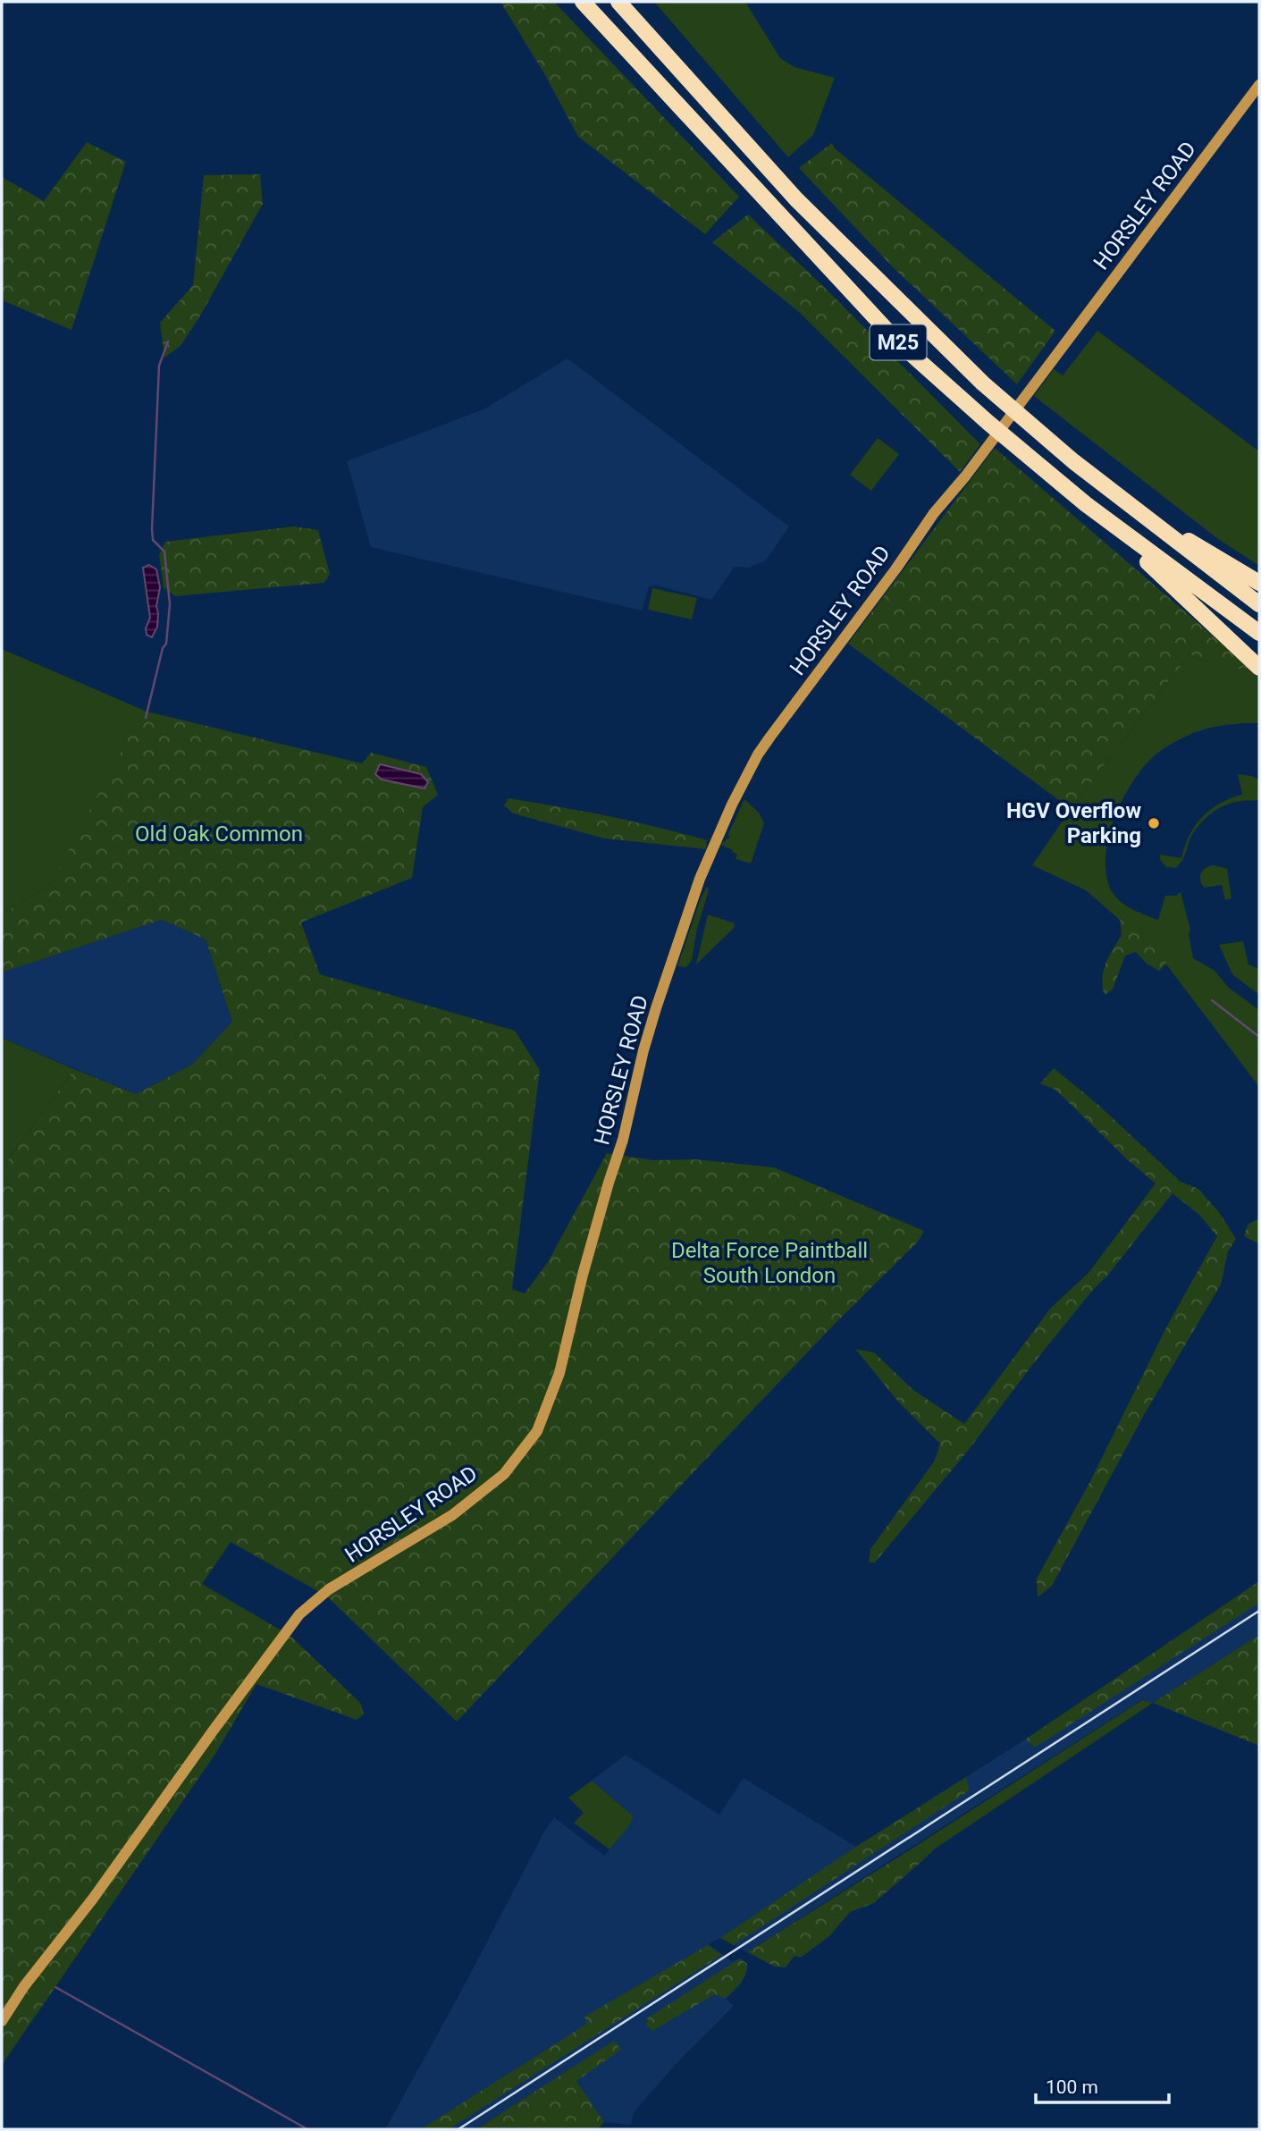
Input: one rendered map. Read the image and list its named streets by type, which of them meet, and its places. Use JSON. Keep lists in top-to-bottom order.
{
  "streets": {
    "highway": ["M25"],
    "street": ["HORSLEY ROAD"]
  },
  "parks": ["Old Oak Common", "Delta Force Paintball South London"],
  "places": ["HGV Overflow Parking"],
  "scale_bar": "100 m"
}
